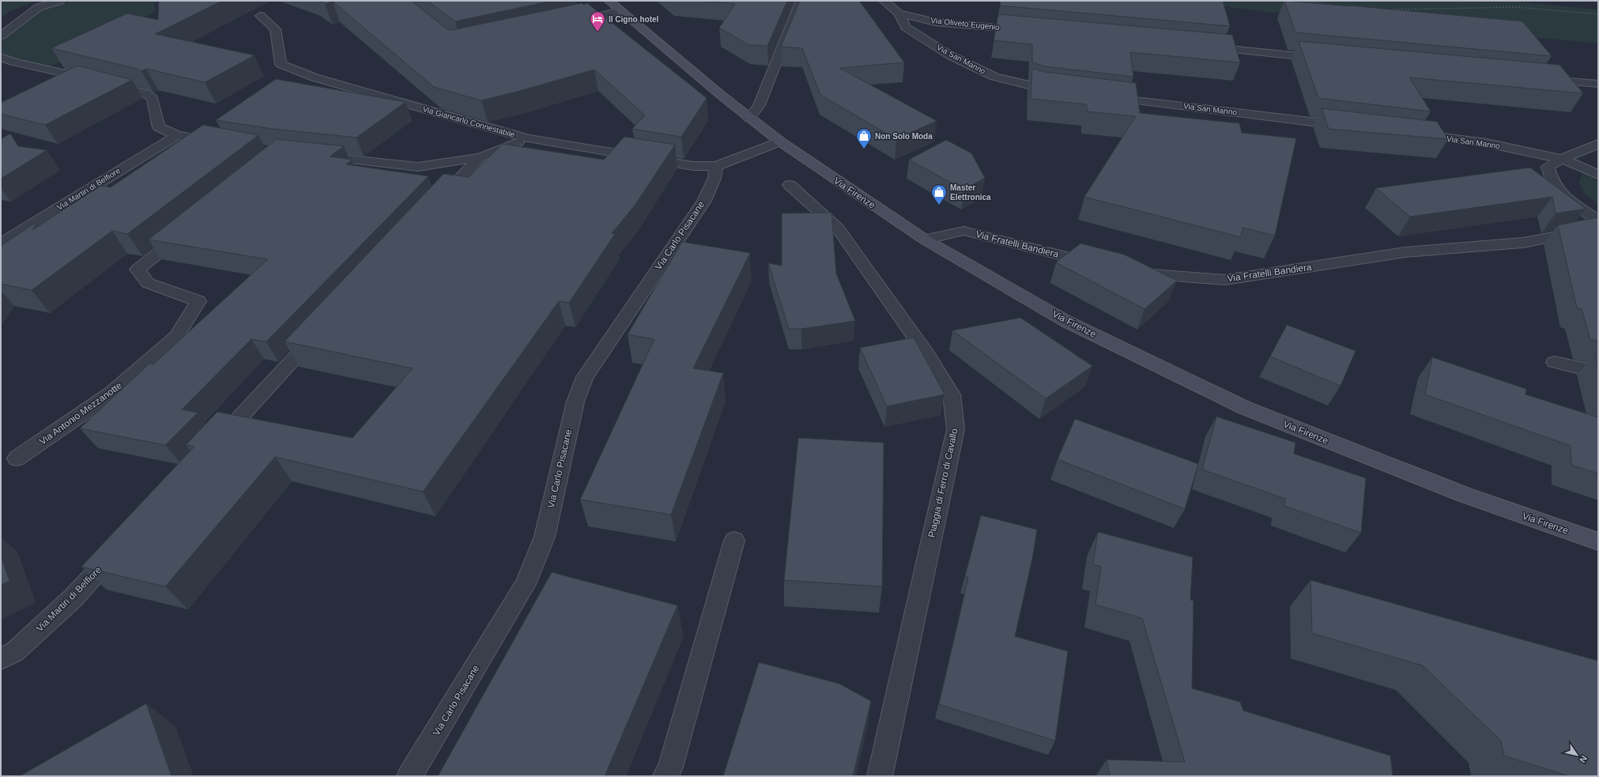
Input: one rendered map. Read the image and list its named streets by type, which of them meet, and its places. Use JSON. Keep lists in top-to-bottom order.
{
  "streets": {
    "main road": ["Via Firenze"],
    "street": [
      "Via Oliveto Eugenio",
      "Via San Manno",
      "Via Giancarlo Connestabile",
      "Via Martiri di Belfiore",
      "Via Carlo Pisacane",
      "Via Fratelli Bandiera",
      "Via Antonio Mezzanotte",
      "Piaggia di Ferro di Cavallo"
    ]
  },
  "crossings": [
    ["Via Oliveto Eugenio", "Via San Manno"],
    ["Via Giancarlo Connestabile", "Via Carlo Pisacane"],
    ["Via Firenze", "Via Fratelli Bandiera"]
  ],
  "places": {
    "hotel": ["Il Cigno hotel"],
    "shop": ["Non Solo Moda", "Master Elettronica"]
  },
  "north": "bottom right"
}
